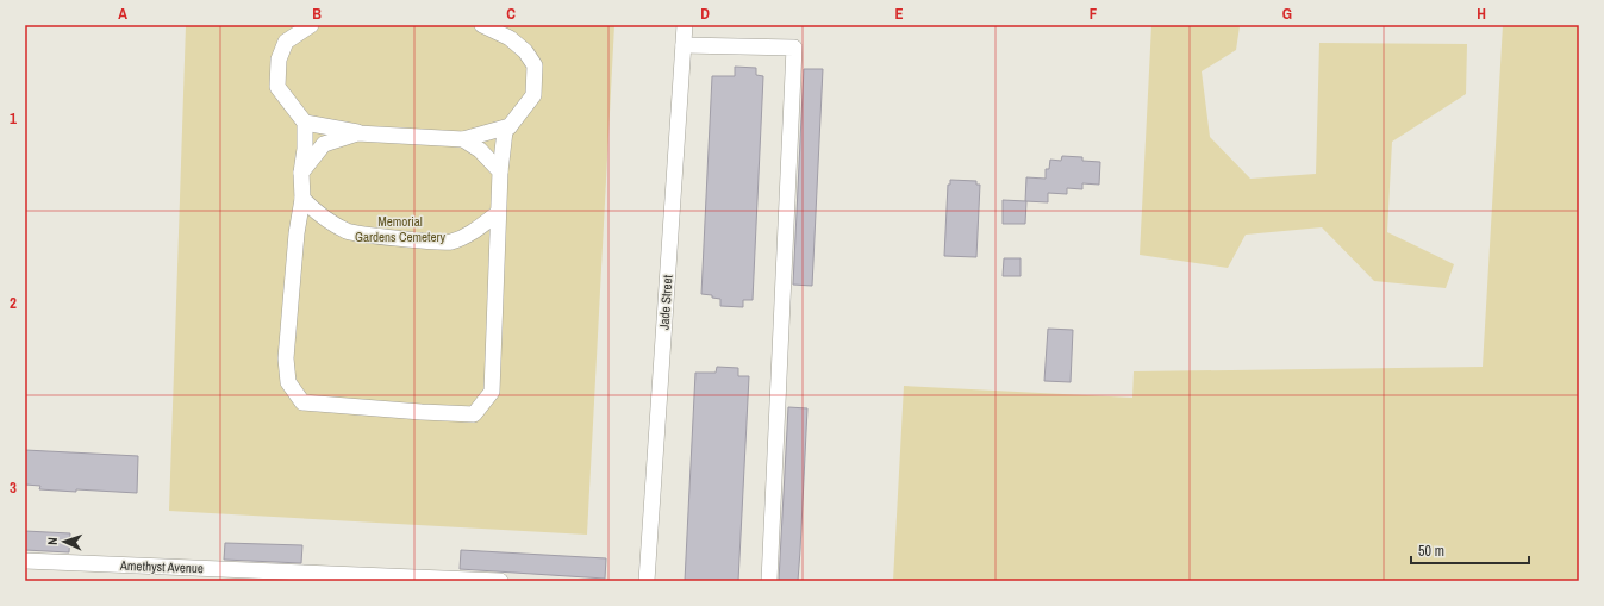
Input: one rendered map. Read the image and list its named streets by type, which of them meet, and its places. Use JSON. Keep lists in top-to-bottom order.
{
  "streets": {
    "street": ["Jade Street", "Amethyst Avenue"]
  },
  "parks": ["Memorial Gardens Cemetery"],
  "scale_bar": "50 m",
  "north": "left",
  "grid": {
    "columns": [
      "A",
      "B",
      "C",
      "D",
      "E",
      "F",
      "G",
      "H"
    ],
    "rows": ["1", "2", "3"]
  }
}
